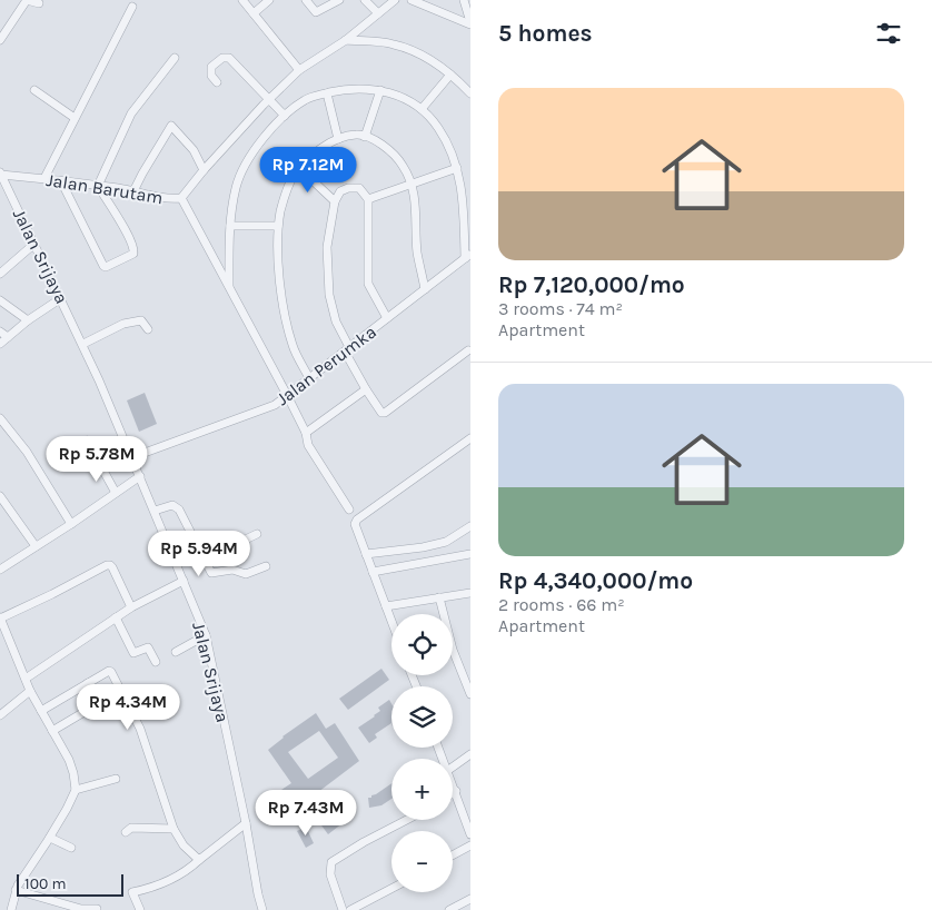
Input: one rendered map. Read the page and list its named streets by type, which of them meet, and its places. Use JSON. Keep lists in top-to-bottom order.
{
  "streets": {
    "street": ["Jalan Barutam", "Jalan Srijaya", "Jalan Perumka"]
  },
  "crossings": [
    ["Jalan Barutam", "Jalan Srijaya"],
    ["Jalan Srijaya", "Jalan Perumka"]
  ],
  "scale_bar": "100 m",
  "page": {
    "heading": "5 homes",
    "list": [
      {
        "name": "Rp 7,120,000/mo",
        "note": "3 rooms · 74 m² · Apartment"
      },
      {
        "name": "Rp 4,340,000/mo",
        "note": "2 rooms · 66 m² · Apartment"
      }
    ],
    "price": [
      "Rp 7.12M",
      "Rp 5.78M",
      "Rp 5.94M",
      "Rp 4.34M",
      "Rp 7.43M"
    ],
    "map_buttons": ["+", "−"],
    "scale": "100 m"
  }
}
